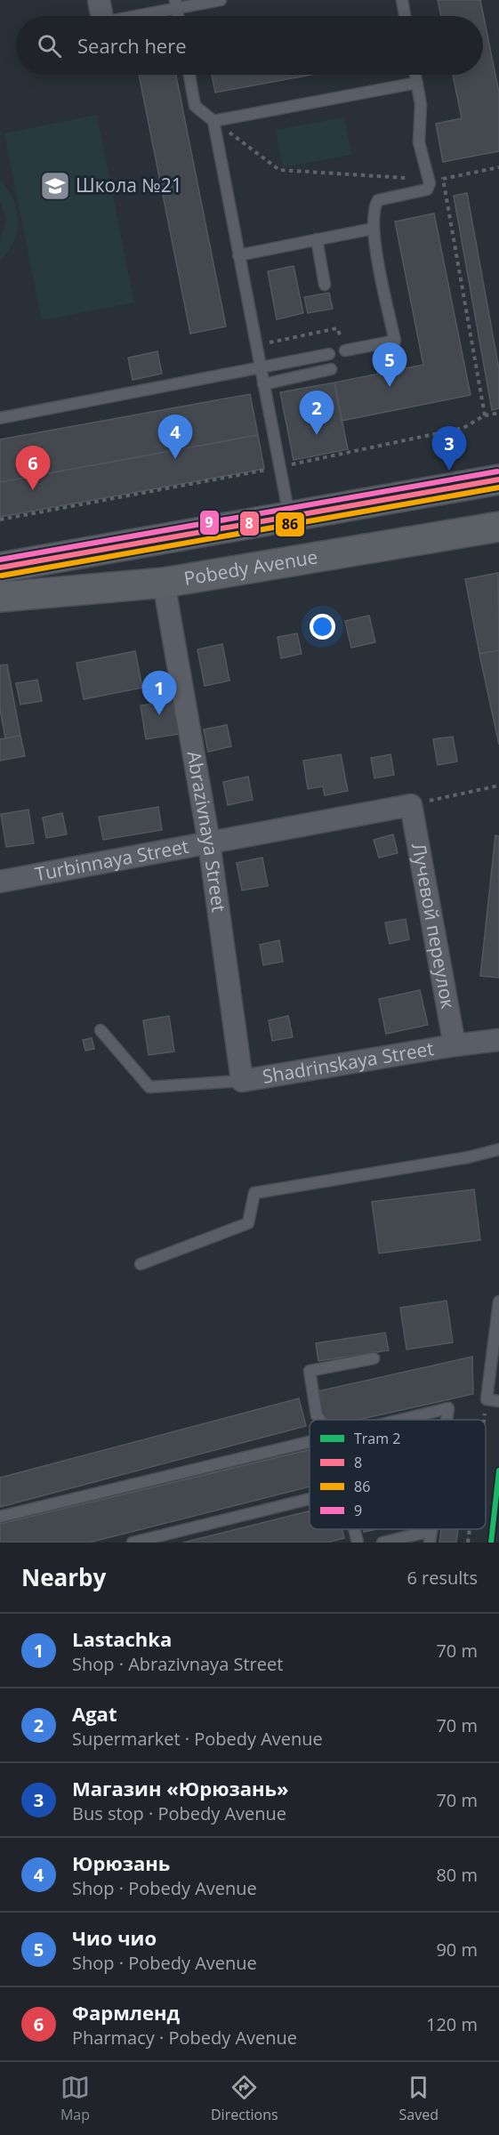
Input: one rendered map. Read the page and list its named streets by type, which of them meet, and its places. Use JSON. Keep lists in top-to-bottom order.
{
  "streets": {
    "main road": ["Pobedy Avenue"],
    "street": [
      "Abrazivnaya Street",
      "Turbinnaya Street",
      "Лучевой переулок",
      "Shadrinskaya Street"
    ]
  },
  "crossings": [
    ["Pobedy Avenue", "Abrazivnaya Street"],
    ["Abrazivnaya Street", "Turbinnaya Street"],
    ["Abrazivnaya Street", "Shadrinskaya Street"],
    ["Turbinnaya Street", "Лучевой переулок"],
    ["Лучевой переулок", "Shadrinskaya Street"]
  ],
  "places": {
    "school or university": ["Школа №21"]
  },
  "lines": [
    "transit line 9",
    "transit line 8",
    "transit line 86",
    "tram line 2"
  ],
  "legend": [
    "Tram 2",
    "8",
    "86",
    "9"
  ],
  "page": {
    "search": "Search here",
    "pins": [
      "5",
      "2",
      "4",
      "3",
      "6",
      "1"
    ],
    "heading": ["Nearby", "6 results"],
    "list": [
      {
        "mark": "1",
        "name": "Lastachka",
        "note": "Shop · Abrazivnaya Street",
        "value": "70 m"
      },
      {
        "mark": "2",
        "name": "Agat",
        "note": "Supermarket · Pobedy Avenue",
        "value": "70 m"
      },
      {
        "mark": "3",
        "name": "Магазин «Юрюзань»",
        "note": "Bus stop · Pobedy Avenue",
        "value": "70 m"
      },
      {
        "mark": "4",
        "name": "Юрюзань",
        "note": "Shop · Pobedy Avenue",
        "value": "80 m"
      },
      {
        "mark": "5",
        "name": "Чио чио",
        "note": "Shop · Pobedy Avenue",
        "value": "90 m"
      },
      {
        "mark": "6",
        "name": "Фармленд",
        "note": "Pharmacy · Pobedy Avenue",
        "value": "120 m"
      }
    ],
    "nav": ["Map", "Directions", "Saved"]
  }
}
